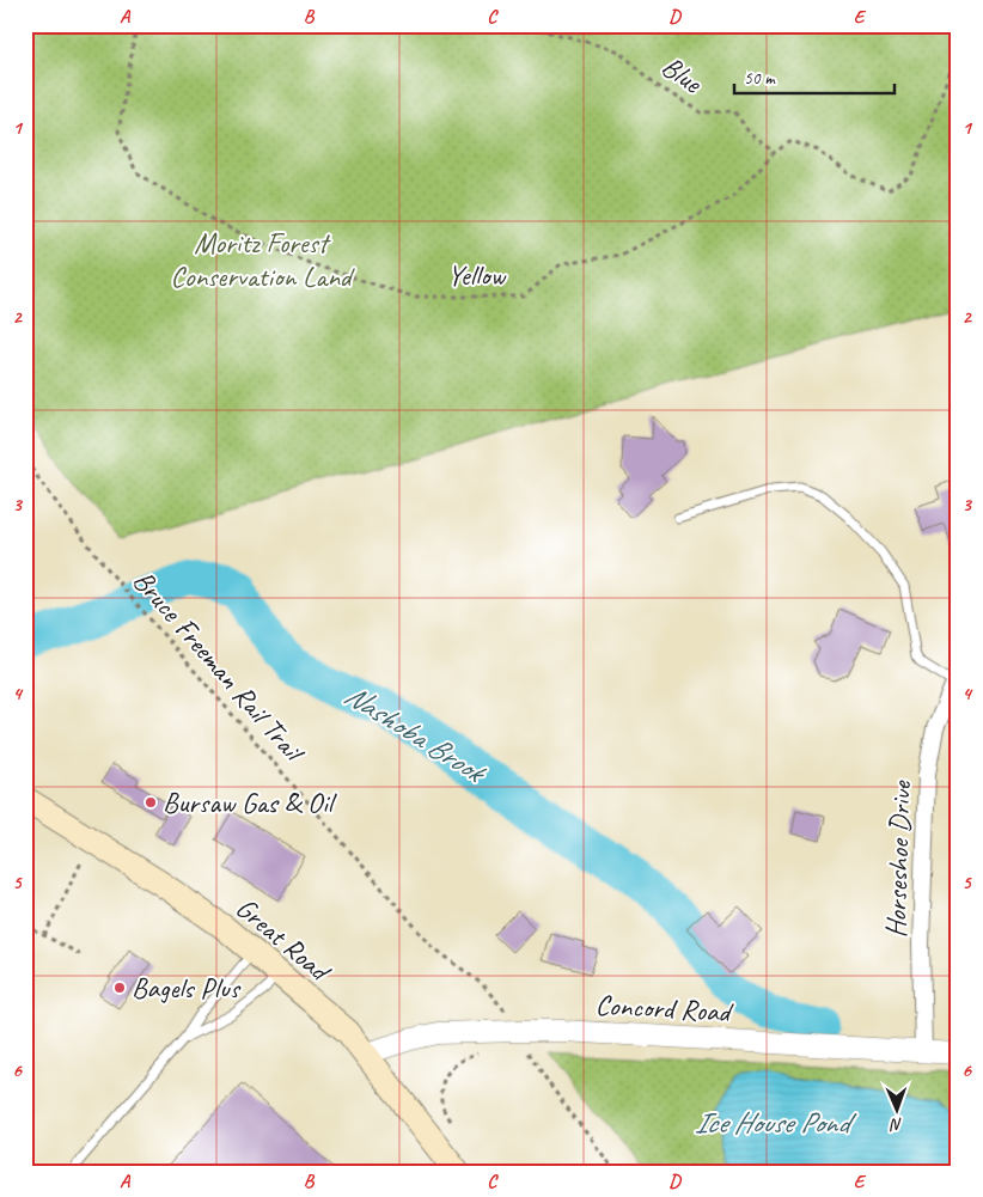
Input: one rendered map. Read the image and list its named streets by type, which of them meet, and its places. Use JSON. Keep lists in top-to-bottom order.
{
  "streets": {
    "main road": ["Great Road"],
    "street": ["Horseshoe Drive", "Concord Road"],
    "path": ["Blue", "Yellow", "Bruce Freeman Rail Trail"]
  },
  "crossings": [
    ["Blue", "Yellow"],
    ["Horseshoe Drive", "Concord Road"],
    ["Great Road", "Concord Road"]
  ],
  "water": ["Nashoba Brook", "Ice House Pond"],
  "parks": ["Moritz Forest Conservation Land"],
  "places": ["Bursaw Gas & Oil", "Bagels Plus"],
  "scale_bar": "50 m",
  "north": "bottom",
  "grid": {
    "columns": [
      "A",
      "B",
      "C",
      "D",
      "E"
    ],
    "rows": [
      "1",
      "2",
      "3",
      "4",
      "5",
      "6"
    ]
  }
}
